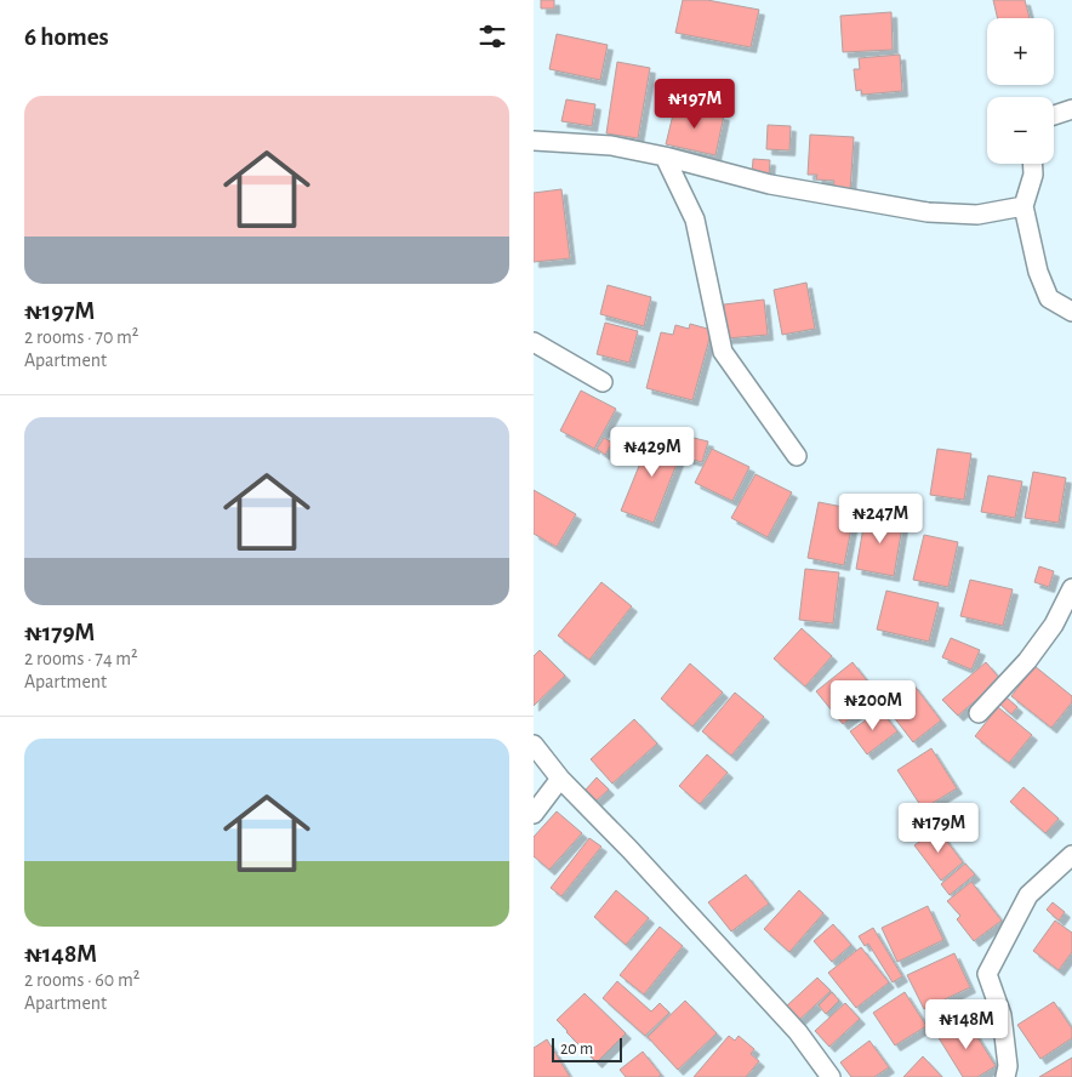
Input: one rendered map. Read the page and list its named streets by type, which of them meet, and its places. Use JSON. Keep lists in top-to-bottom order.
{
  "scale_bar": "20 m",
  "page": {
    "heading": "6 homes",
    "map_buttons": ["+", "−"],
    "list": [
      {
        "name": "₦197M",
        "note": "2 rooms · 70 m² · Apartment"
      },
      {
        "name": "₦179M",
        "note": "2 rooms · 74 m² · Apartment"
      },
      {
        "name": "₦148M",
        "note": "2 rooms · 60 m² · Apartment"
      }
    ],
    "price": [
      "₦197M",
      "₦429M",
      "₦247M",
      "₦200M",
      "₦179M",
      "₦148M"
    ],
    "scale": "20 m"
  }
}
